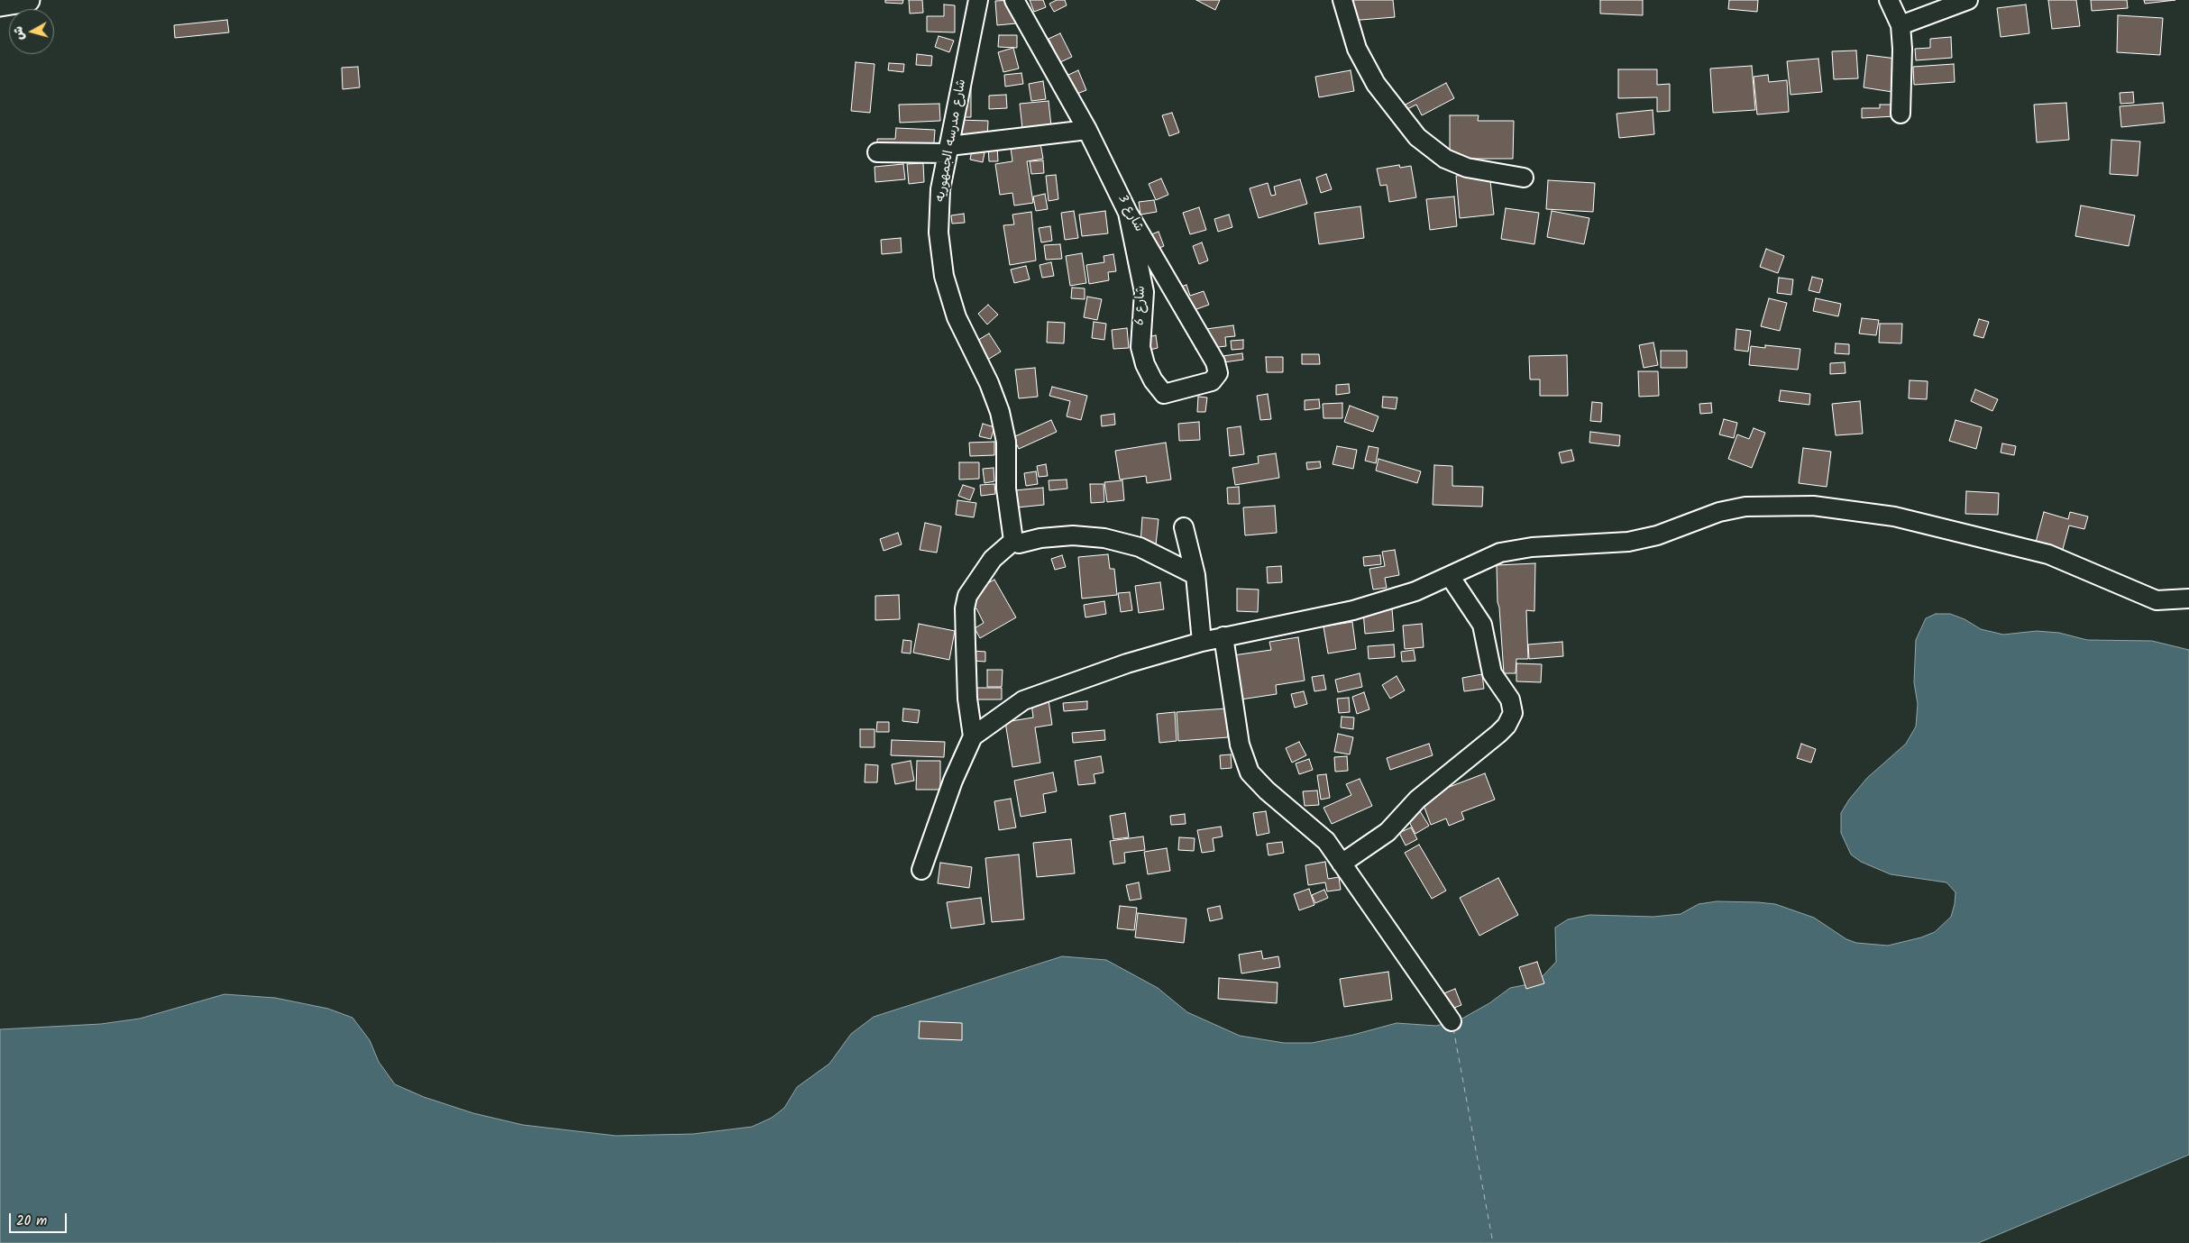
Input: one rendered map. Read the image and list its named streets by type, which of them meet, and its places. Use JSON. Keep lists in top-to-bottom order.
{
  "streets": {
    "street": ["شارع مدرسه الجمهوريه", "شارع 3", "شارع 6"]
  },
  "crossings": [
    ["شارع 3", "شارع 6"]
  ],
  "scale_bar": "20 m",
  "north": "left"
}
